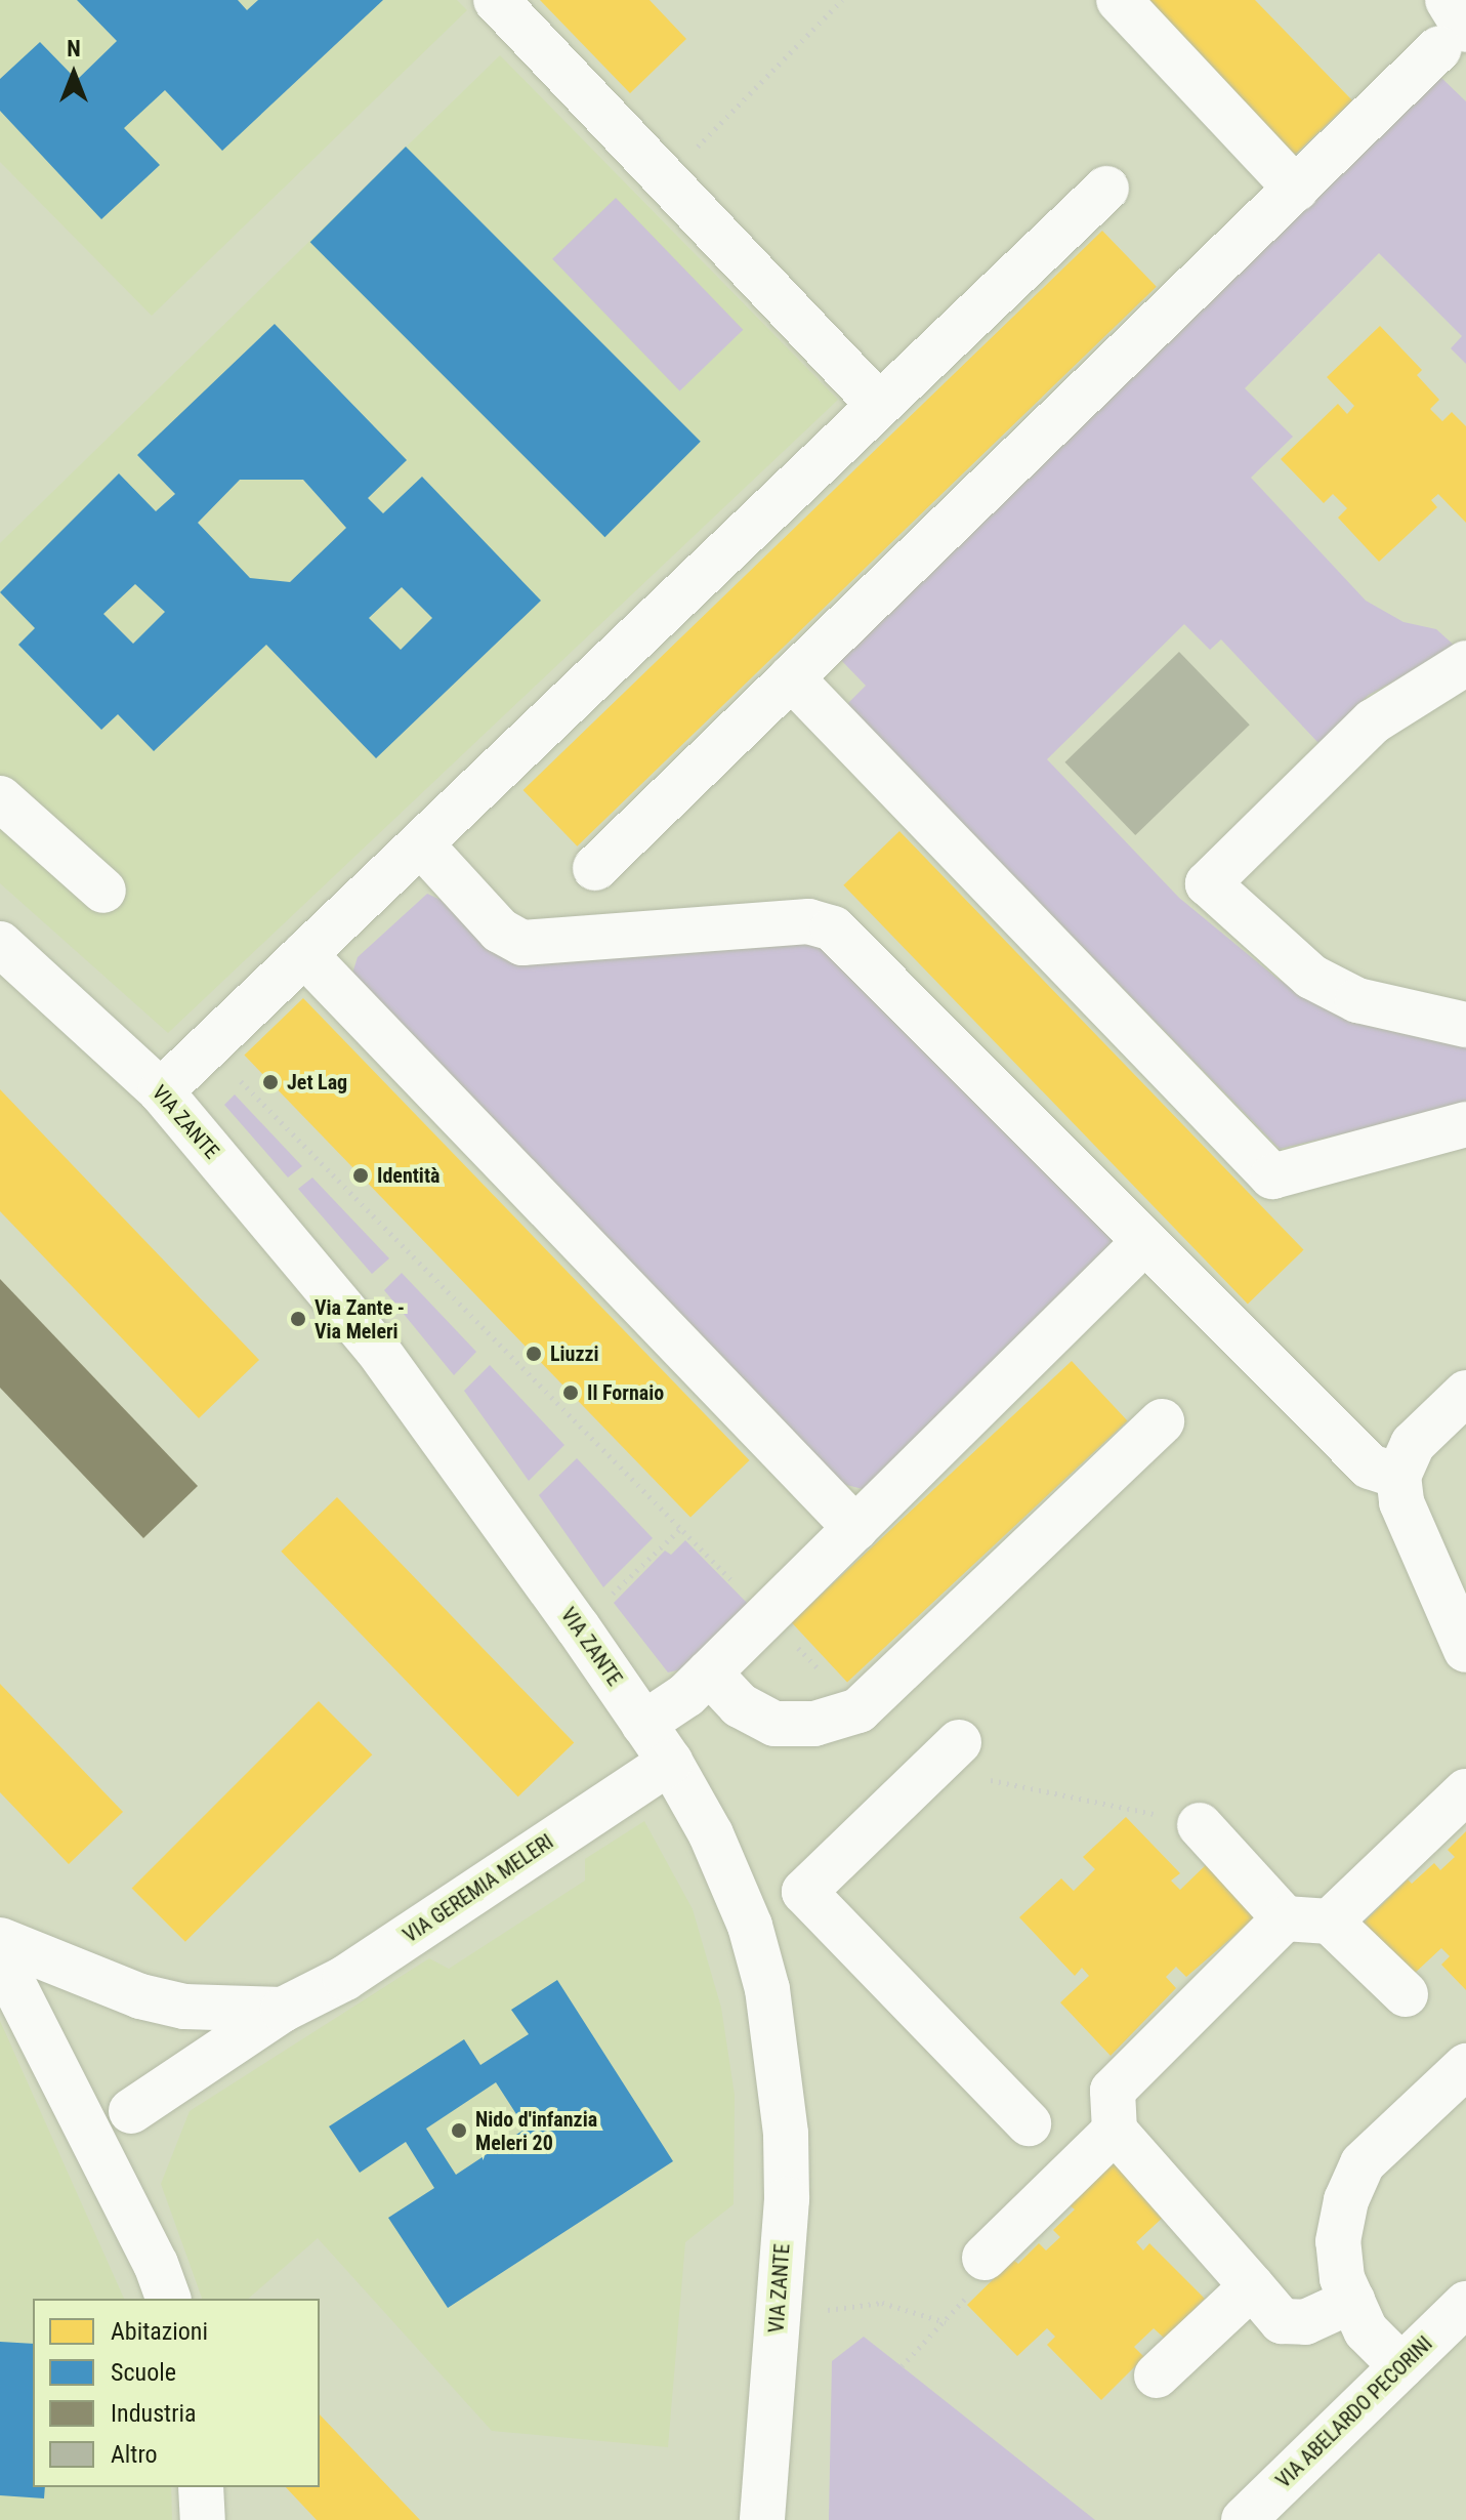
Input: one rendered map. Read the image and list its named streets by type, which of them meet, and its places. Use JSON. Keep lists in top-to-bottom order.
{
  "streets": {
    "street": ["VIA ZANTE", "VIA GEREMIA MELERI", "VIA ABELARDO PECORINI"]
  },
  "crossings": [
    ["VIA ZANTE", "VIA GEREMIA MELERI"]
  ],
  "places": [
    "Jet Lag",
    "Identità",
    "Via Zante - Via Meleri",
    "Liuzzi",
    "Il Fornaio",
    "Nido d'infanzia Meleri 20"
  ],
  "legend": [
    "Abitazioni",
    "Scuole",
    "Industria",
    "Altro"
  ],
  "north": "top"
}
